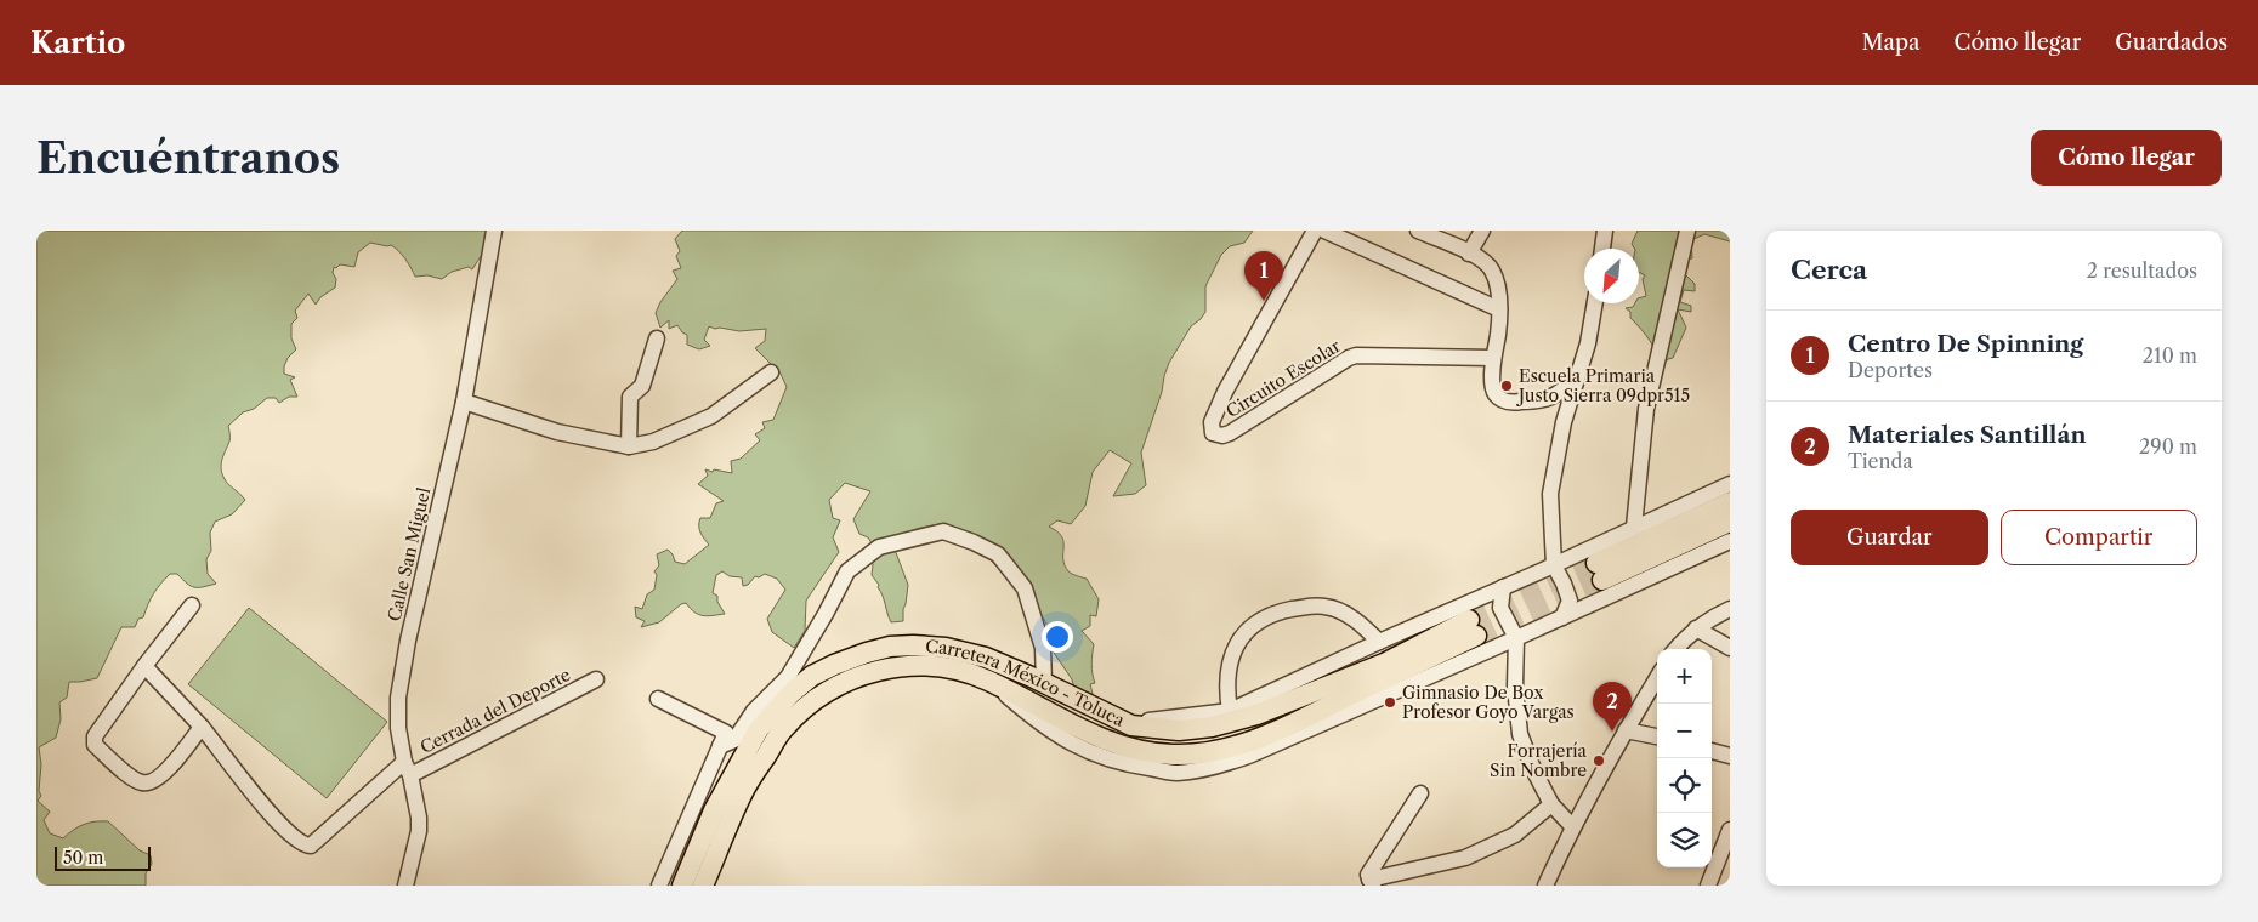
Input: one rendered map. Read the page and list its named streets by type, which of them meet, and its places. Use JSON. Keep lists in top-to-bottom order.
{
  "streets": {
    "main road": ["Carretera México - Toluca"],
    "street": ["Circuito Escolar", "Calle San Miguel", "Cerrada del Deporte"]
  },
  "crossings": [
    ["Calle San Miguel", "Cerrada del Deporte"]
  ],
  "places": ["Escuela Primaria Justo Sierra 09dpr515", "Gimnasio De Box Profesor Goyo Vargas", "Forrajería Sin Nombre"],
  "scale_bar": "50 m",
  "north": "bottom left",
  "page": {
    "header": "Kartio",
    "nav": ["Mapa", "Cómo llegar", "Guardados"],
    "buttons": [
      "Cómo llegar",
      ["Guardar", "Compartir"]
    ],
    "title": "Encuéntranos",
    "heading": ["Cerca", "2 resultados"],
    "pins": ["1", "2"],
    "list": [
      {
        "mark": "1",
        "name": "Centro De Spinning",
        "note": "Deportes",
        "value": "210 m"
      },
      {
        "mark": "2",
        "name": "Materiales Santillán",
        "note": "Tienda",
        "value": "290 m"
      }
    ],
    "map_buttons": ["+", "−"],
    "scale": "50 m"
  }
}
